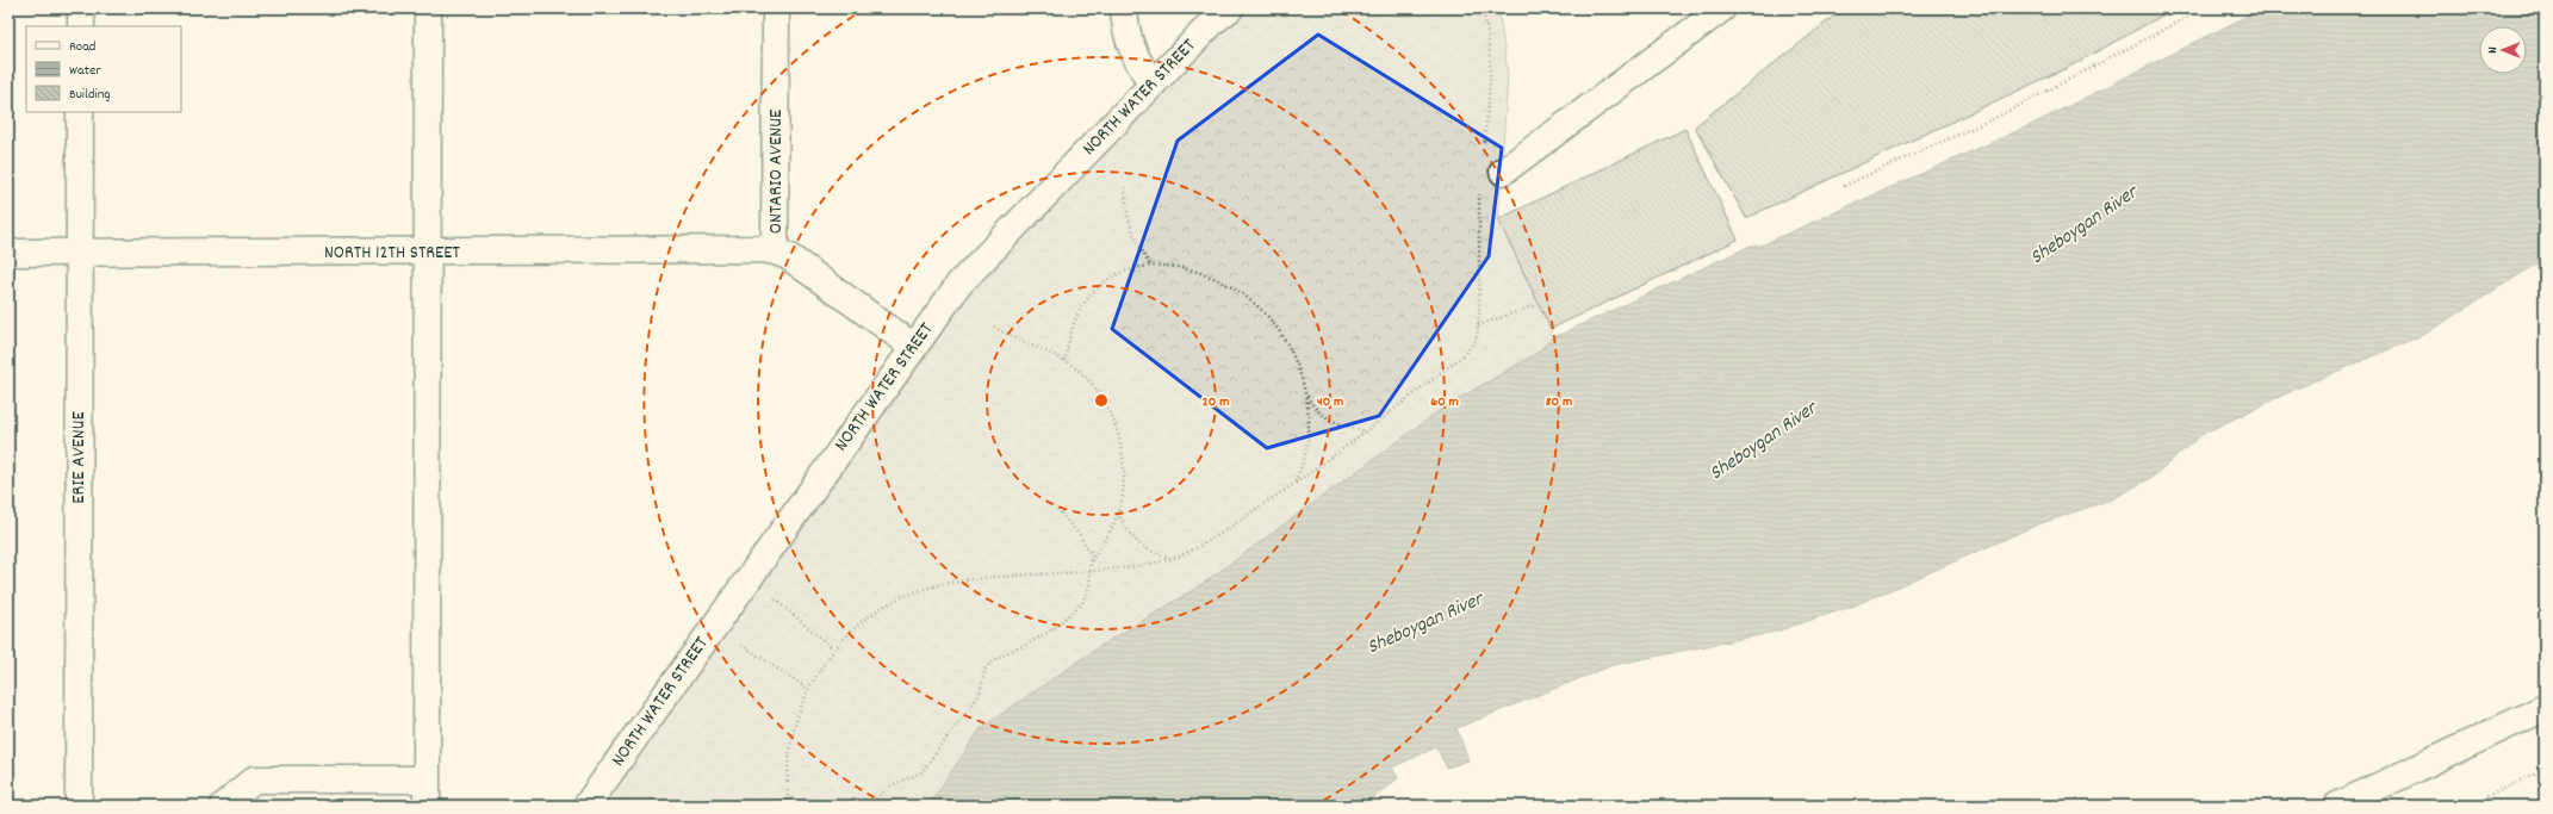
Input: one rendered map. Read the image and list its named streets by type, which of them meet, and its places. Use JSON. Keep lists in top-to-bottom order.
{
  "streets": {
    "street": [
      "NORTH WATER STREET",
      "ONTARIO AVENUE",
      "NORTH 12TH STREET",
      "ERIE AVENUE"
    ]
  },
  "crossings": [
    ["NORTH WATER STREET", "ONTARIO AVENUE"],
    ["ONTARIO AVENUE", "NORTH 12TH STREET"],
    ["NORTH 12TH STREET", "ERIE AVENUE"]
  ],
  "water": ["Sheboygan River"],
  "legend": ["Road", "Water", "Building"],
  "north": "left",
  "rings": [
    "20 m",
    "40 m",
    "60 m",
    "80 m"
  ]
}
